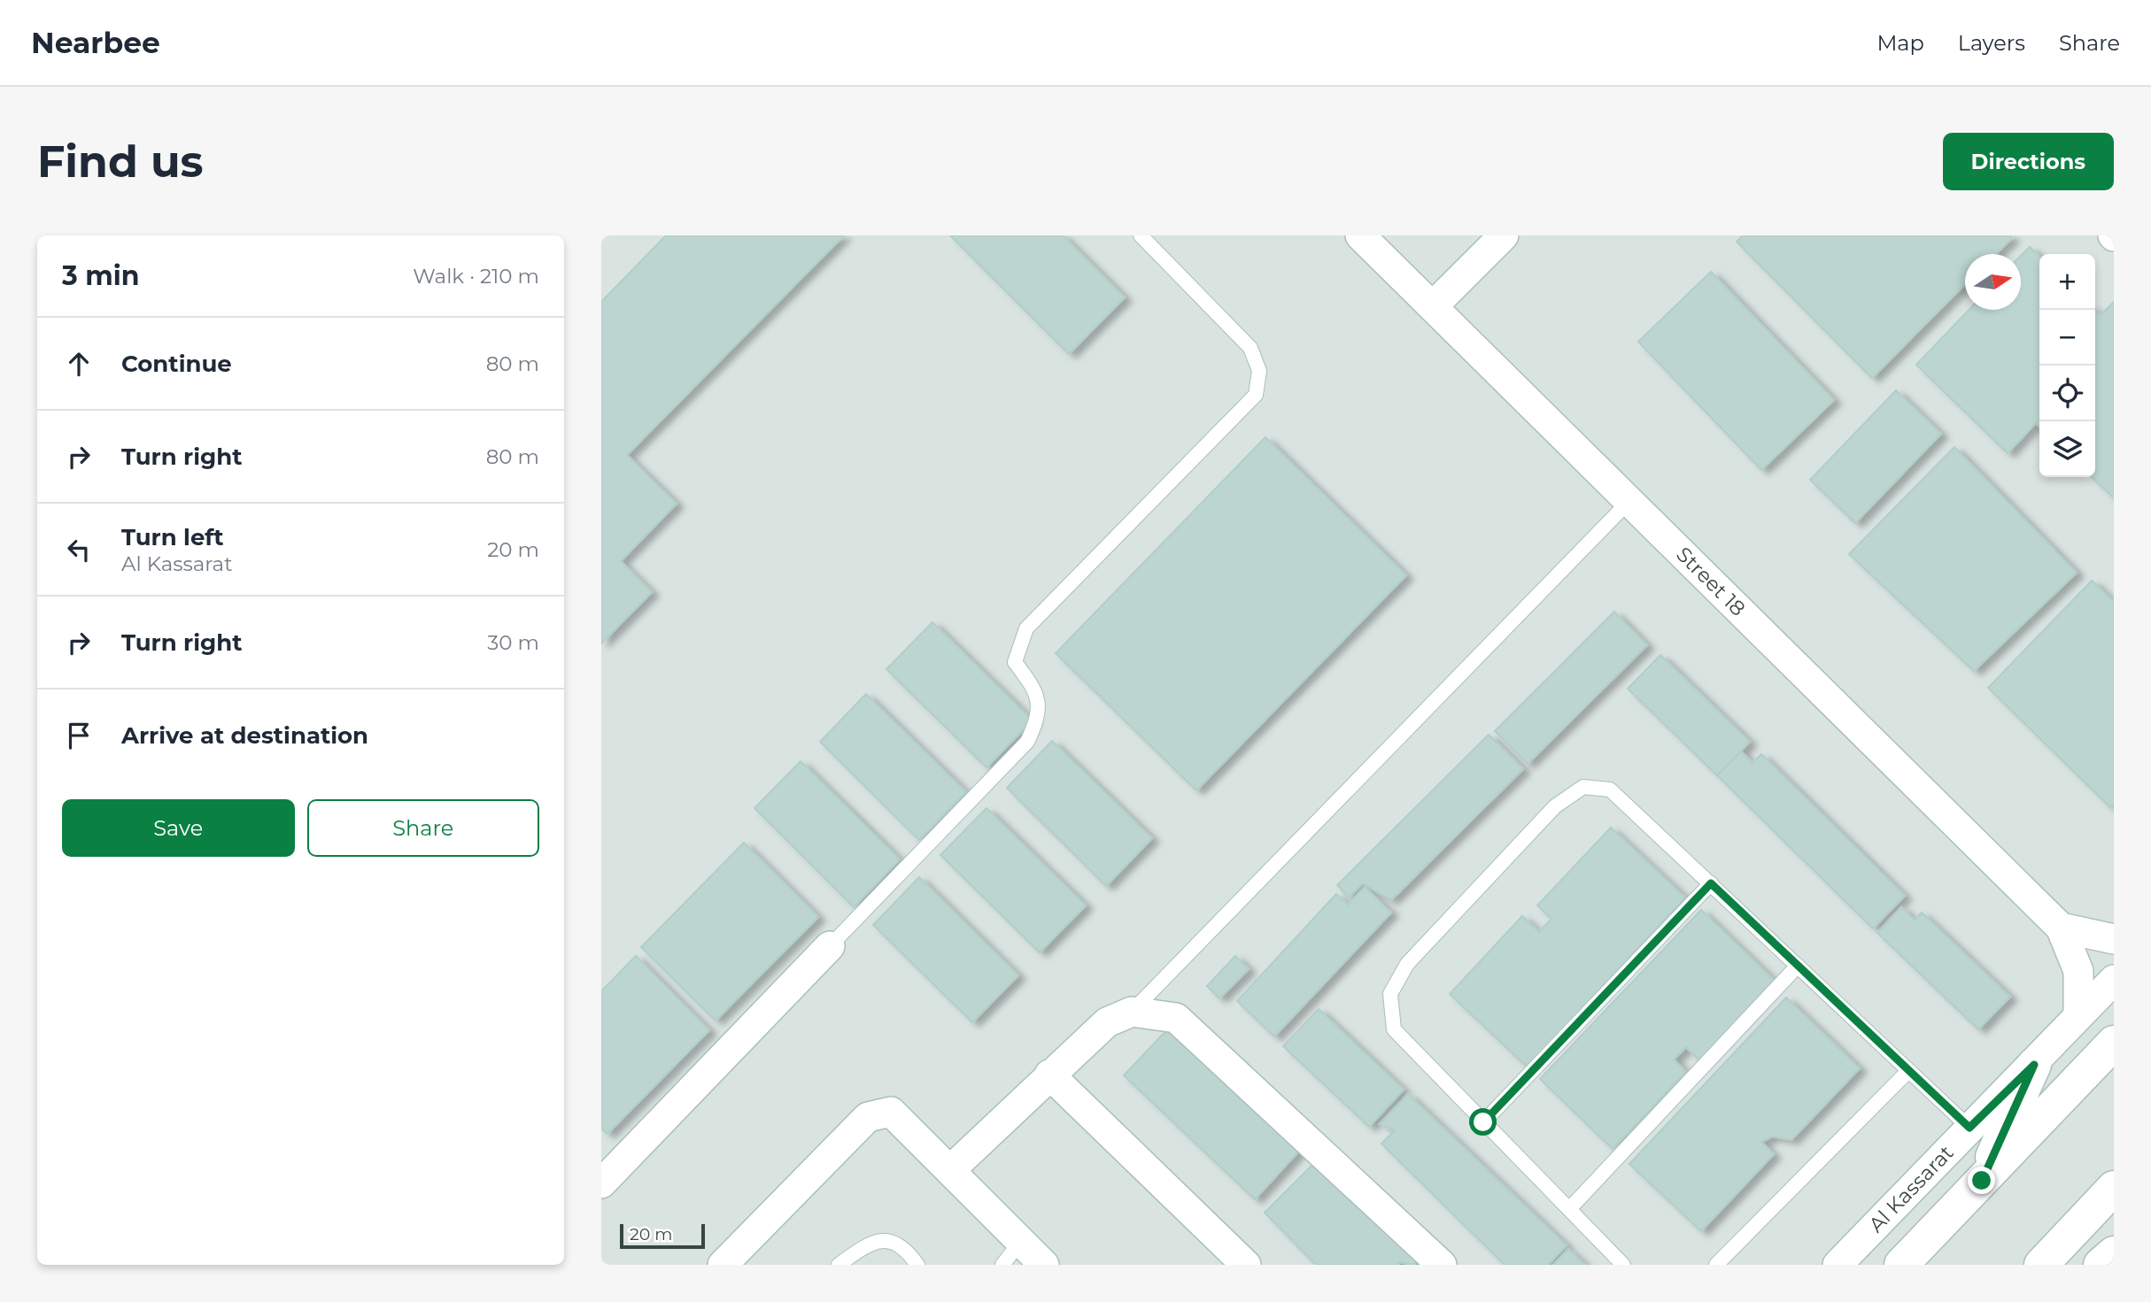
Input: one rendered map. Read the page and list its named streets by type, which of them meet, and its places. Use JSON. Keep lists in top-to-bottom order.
{
  "streets": {
    "street": ["Street 18", "Al Kassarat"]
  },
  "crossings": [
    ["Street 18", "Al Kassarat"]
  ],
  "scale_bar": "20 m",
  "north": "right",
  "page": {
    "header": "Nearbee",
    "nav": ["Map", "Layers", "Share"],
    "buttons": [
      "Directions",
      ["Save", "Share"]
    ],
    "title": "Find us",
    "heading": ["3 min", "Walk · 210 m"],
    "map_buttons": ["+", "−"],
    "list": [
      ["Continue", "80 m"],
      ["Turn right", "80 m"],
      ["Turn left", "Al Kassarat", "20 m"],
      ["Turn right", "30 m"],
      "Arrive at destination"
    ],
    "scale": "20 m"
  }
}
